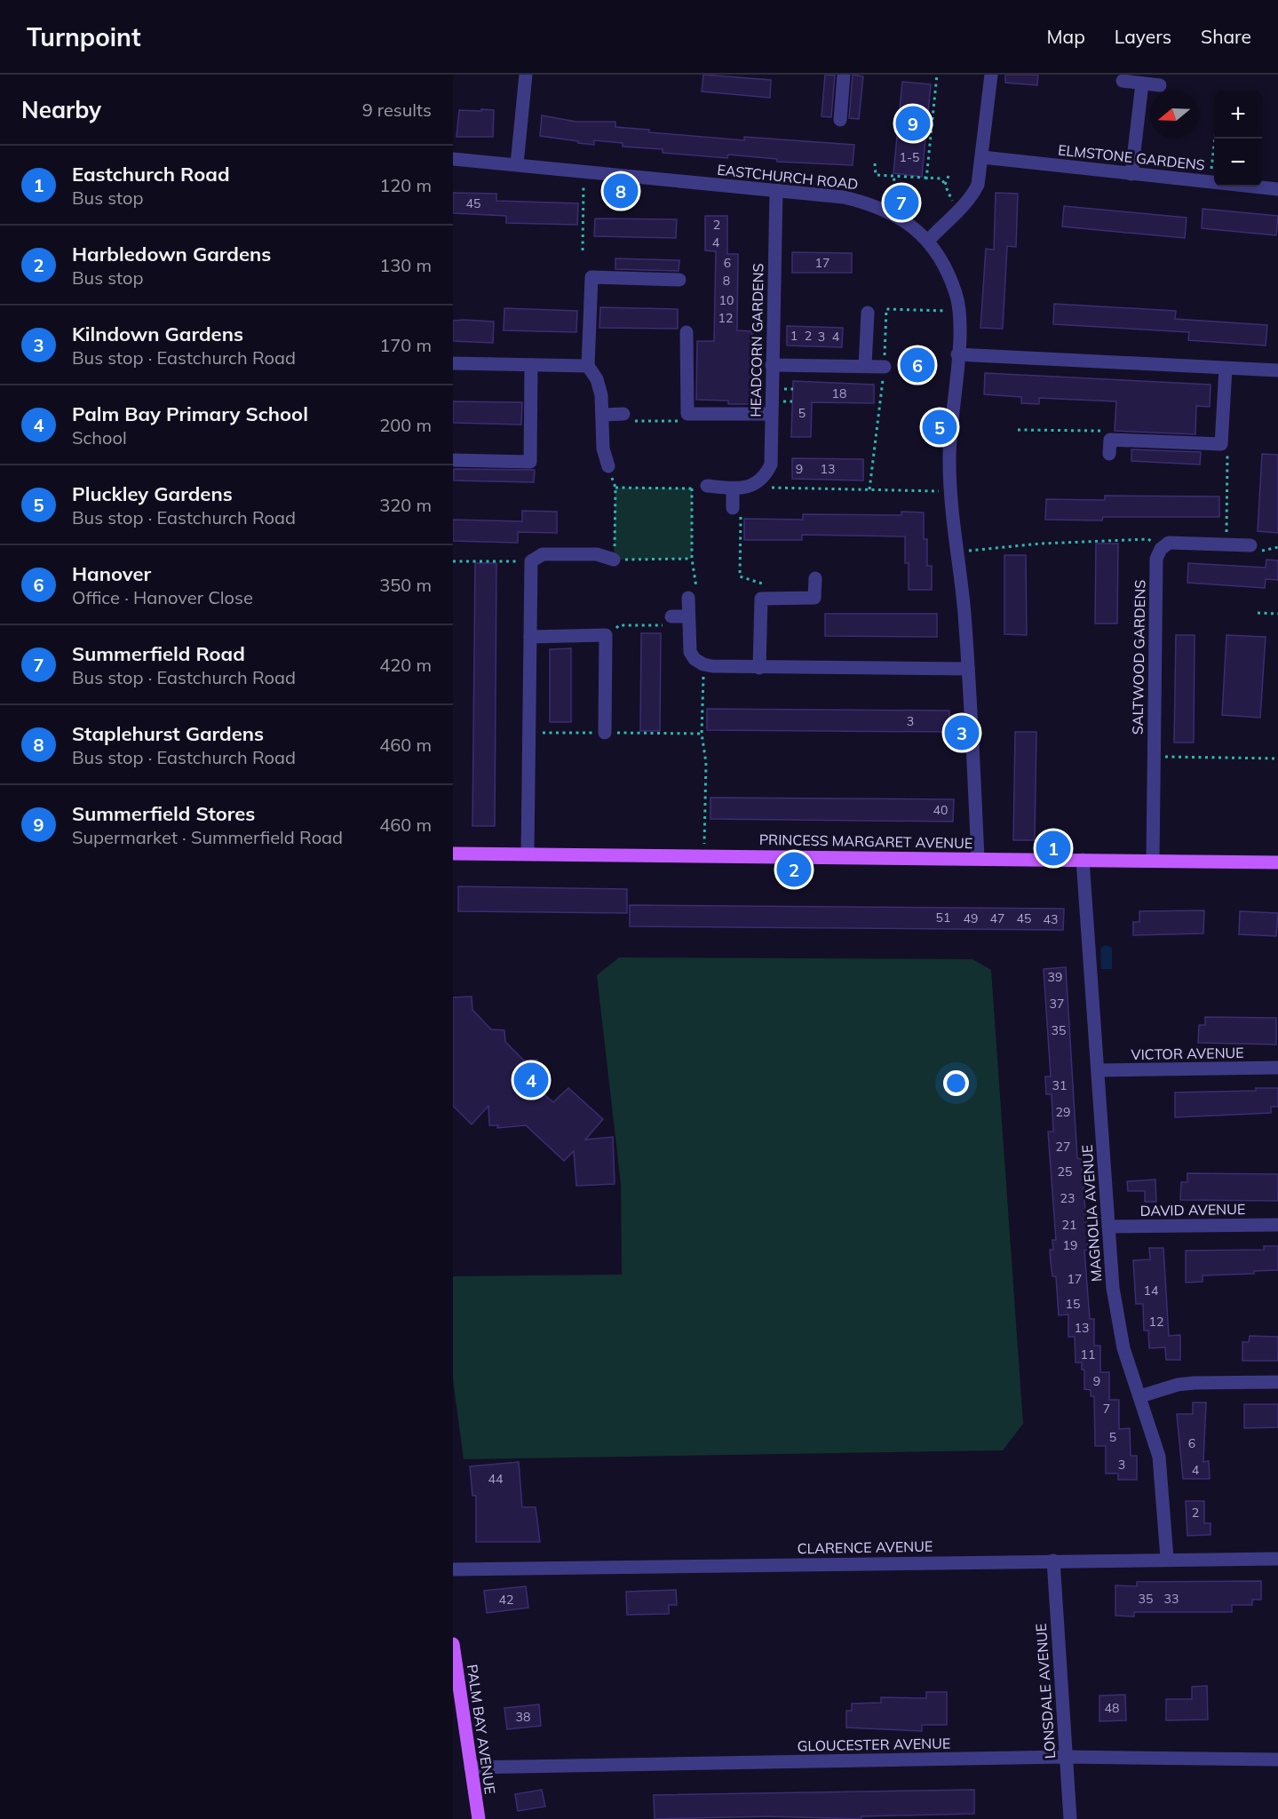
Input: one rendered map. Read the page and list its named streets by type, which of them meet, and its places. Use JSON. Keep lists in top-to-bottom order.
{
  "streets": {
    "main road": ["PRINCESS MARGARET AVENUE", "PALM BAY AVENUE"],
    "street": [
      "ELMSTONE GARDENS",
      "EASTCHURCH ROAD",
      "HEADCORN GARDENS",
      "SALTWOOD GARDENS",
      "VICTOR AVENUE",
      "DAVID AVENUE",
      "MAGNOLIA AVENUE",
      "CLARENCE AVENUE",
      "LONSDALE AVENUE",
      "GLOUCESTER AVENUE"
    ]
  },
  "crossings": [
    ["EASTCHURCH ROAD", "HEADCORN GARDENS"],
    ["EASTCHURCH ROAD", "PRINCESS MARGARET AVENUE"],
    ["SALTWOOD GARDENS", "PRINCESS MARGARET AVENUE"],
    ["PRINCESS MARGARET AVENUE", "MAGNOLIA AVENUE"],
    ["VICTOR AVENUE", "MAGNOLIA AVENUE"],
    ["DAVID AVENUE", "MAGNOLIA AVENUE"],
    ["MAGNOLIA AVENUE", "CLARENCE AVENUE"],
    ["CLARENCE AVENUE", "LONSDALE AVENUE"],
    ["LONSDALE AVENUE", "GLOUCESTER AVENUE"],
    ["PALM BAY AVENUE", "GLOUCESTER AVENUE"]
  ],
  "house_numbers": [
    "1-5",
    "45",
    "2",
    "4",
    "6",
    "17",
    "8",
    "10",
    "12",
    "1",
    "2",
    "3",
    "4",
    "18",
    "5",
    "9",
    "13",
    "3",
    "40",
    "51",
    "49",
    "47",
    "45",
    "43",
    "39",
    "37",
    "35",
    "31",
    "29",
    "27",
    "25",
    "23",
    "21",
    "19",
    "17",
    "14",
    "15",
    "12",
    "13",
    "11",
    "9",
    "7",
    "5",
    "6",
    "3",
    "4",
    "44",
    "2",
    "35",
    "33",
    "42",
    "48",
    "38"
  ],
  "north": "left",
  "page": {
    "header": "Turnpoint",
    "nav": ["Map", "Layers", "Share"],
    "heading": ["Nearby", "9 results"],
    "map_buttons": ["+", "−"],
    "pins": [
      "9",
      "8",
      "7",
      "6",
      "5",
      "3",
      "1",
      "2",
      "4"
    ],
    "list": [
      {
        "mark": "1",
        "name": "Eastchurch Road",
        "note": "Bus stop",
        "value": "120 m"
      },
      {
        "mark": "2",
        "name": "Harbledown Gardens",
        "note": "Bus stop",
        "value": "130 m"
      },
      {
        "mark": "3",
        "name": "Kilndown Gardens",
        "note": "Bus stop · Eastchurch Road",
        "value": "170 m"
      },
      {
        "mark": "4",
        "name": "Palm Bay Primary School",
        "note": "School",
        "value": "200 m"
      },
      {
        "mark": "5",
        "name": "Pluckley Gardens",
        "note": "Bus stop · Eastchurch Road",
        "value": "320 m"
      },
      {
        "mark": "6",
        "name": "Hanover",
        "note": "Office · Hanover Close",
        "value": "350 m"
      },
      {
        "mark": "7",
        "name": "Summerfield Road",
        "note": "Bus stop · Eastchurch Road",
        "value": "420 m"
      },
      {
        "mark": "8",
        "name": "Staplehurst Gardens",
        "note": "Bus stop · Eastchurch Road",
        "value": "460 m"
      },
      {
        "mark": "9",
        "name": "Summerfield Stores",
        "note": "Supermarket · Summerfield Road",
        "value": "460 m"
      }
    ]
  }
}
